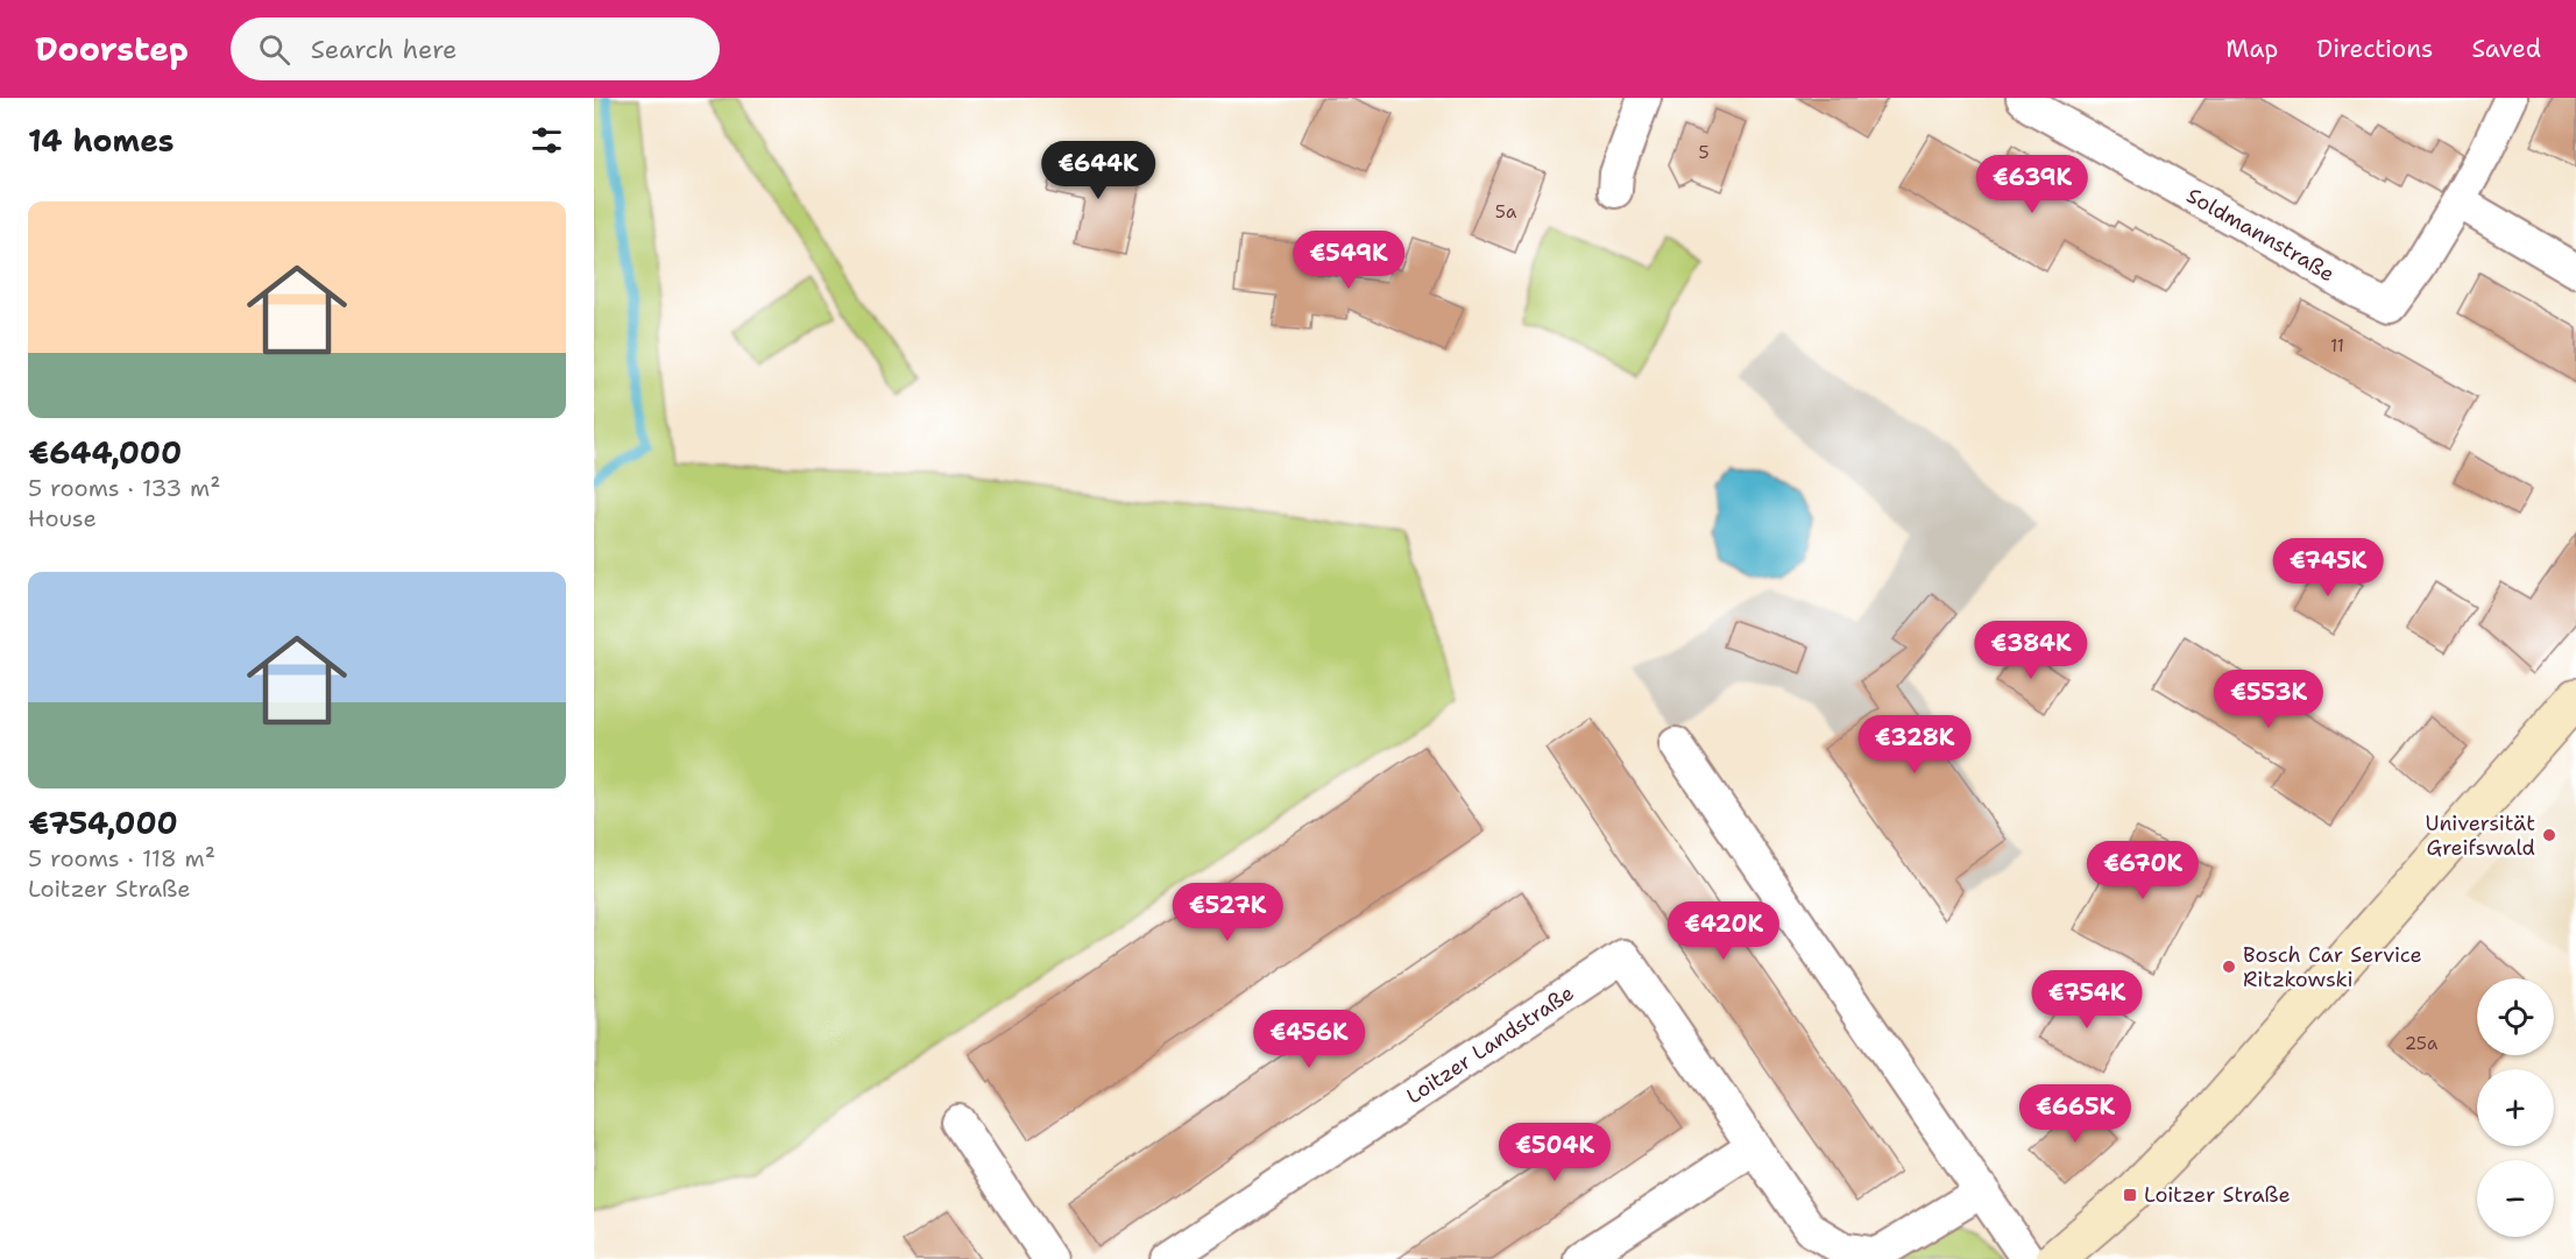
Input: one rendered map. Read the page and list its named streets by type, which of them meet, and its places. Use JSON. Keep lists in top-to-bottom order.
{
  "streets": {
    "street": ["Soldmannstraße", "Loitzer Landstraße"]
  },
  "places": {
    "other": ["Universität Greifswald", "Bosch Car Service Ritzkowski"],
    "transit": ["Loitzer Straße"]
  },
  "house_numbers": [
    "5",
    "5a",
    "11",
    "25a"
  ],
  "page": {
    "header": "Doorstep",
    "search": "Search here",
    "nav": ["Map", "Directions", "Saved"],
    "heading": "14 homes",
    "price": [
      "€644K",
      "€639K",
      "€549K",
      "€745K",
      "€384K",
      "€553K",
      "€328K",
      "€670K",
      "€527K",
      "€420K",
      "€754K",
      "€456K",
      "€665K",
      "€504K"
    ],
    "list": [
      {
        "name": "€644,000",
        "note": "5 rooms · 133 m² · House"
      },
      {
        "name": "€754,000",
        "note": "5 rooms · 118 m² · Loitzer Straße"
      }
    ],
    "map_buttons": ["+", "−"]
  }
}
